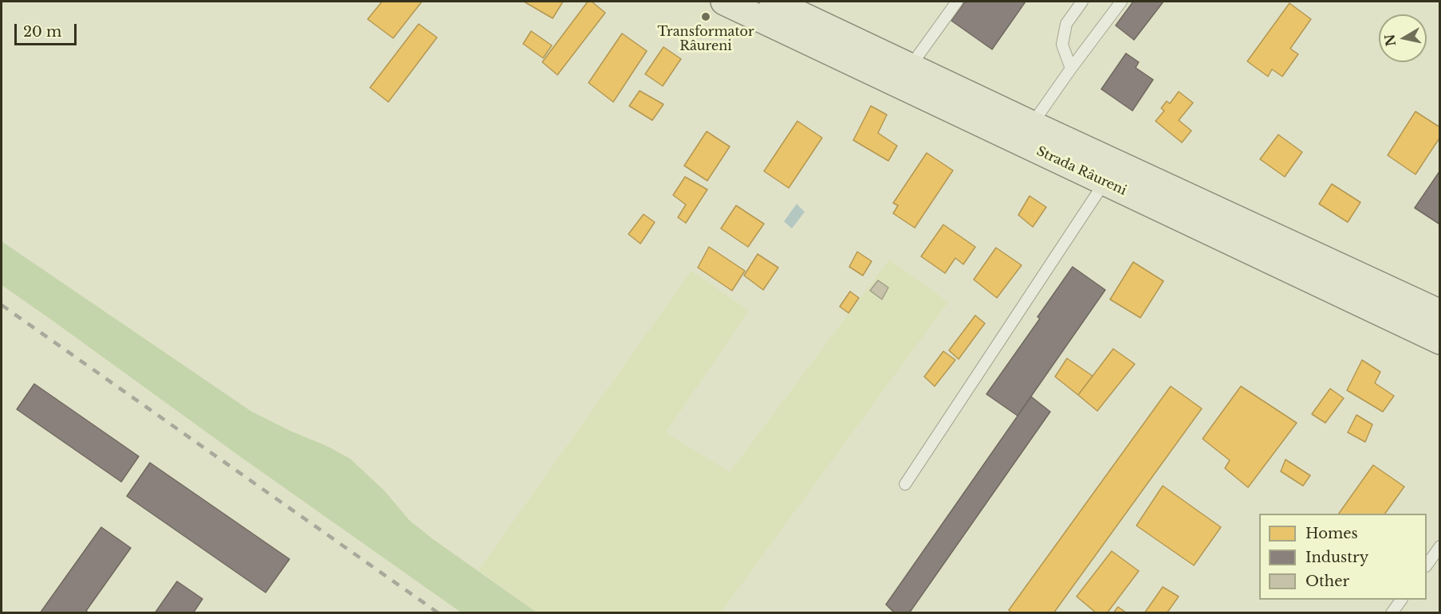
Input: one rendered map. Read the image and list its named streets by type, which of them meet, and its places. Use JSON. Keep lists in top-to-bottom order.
{
  "streets": {
    "main road": ["Strada Râureni"]
  },
  "places": ["Transformator Râureni"],
  "legend": ["Homes", "Industry", "Other"],
  "scale_bar": "20 m",
  "north": "left"
}
